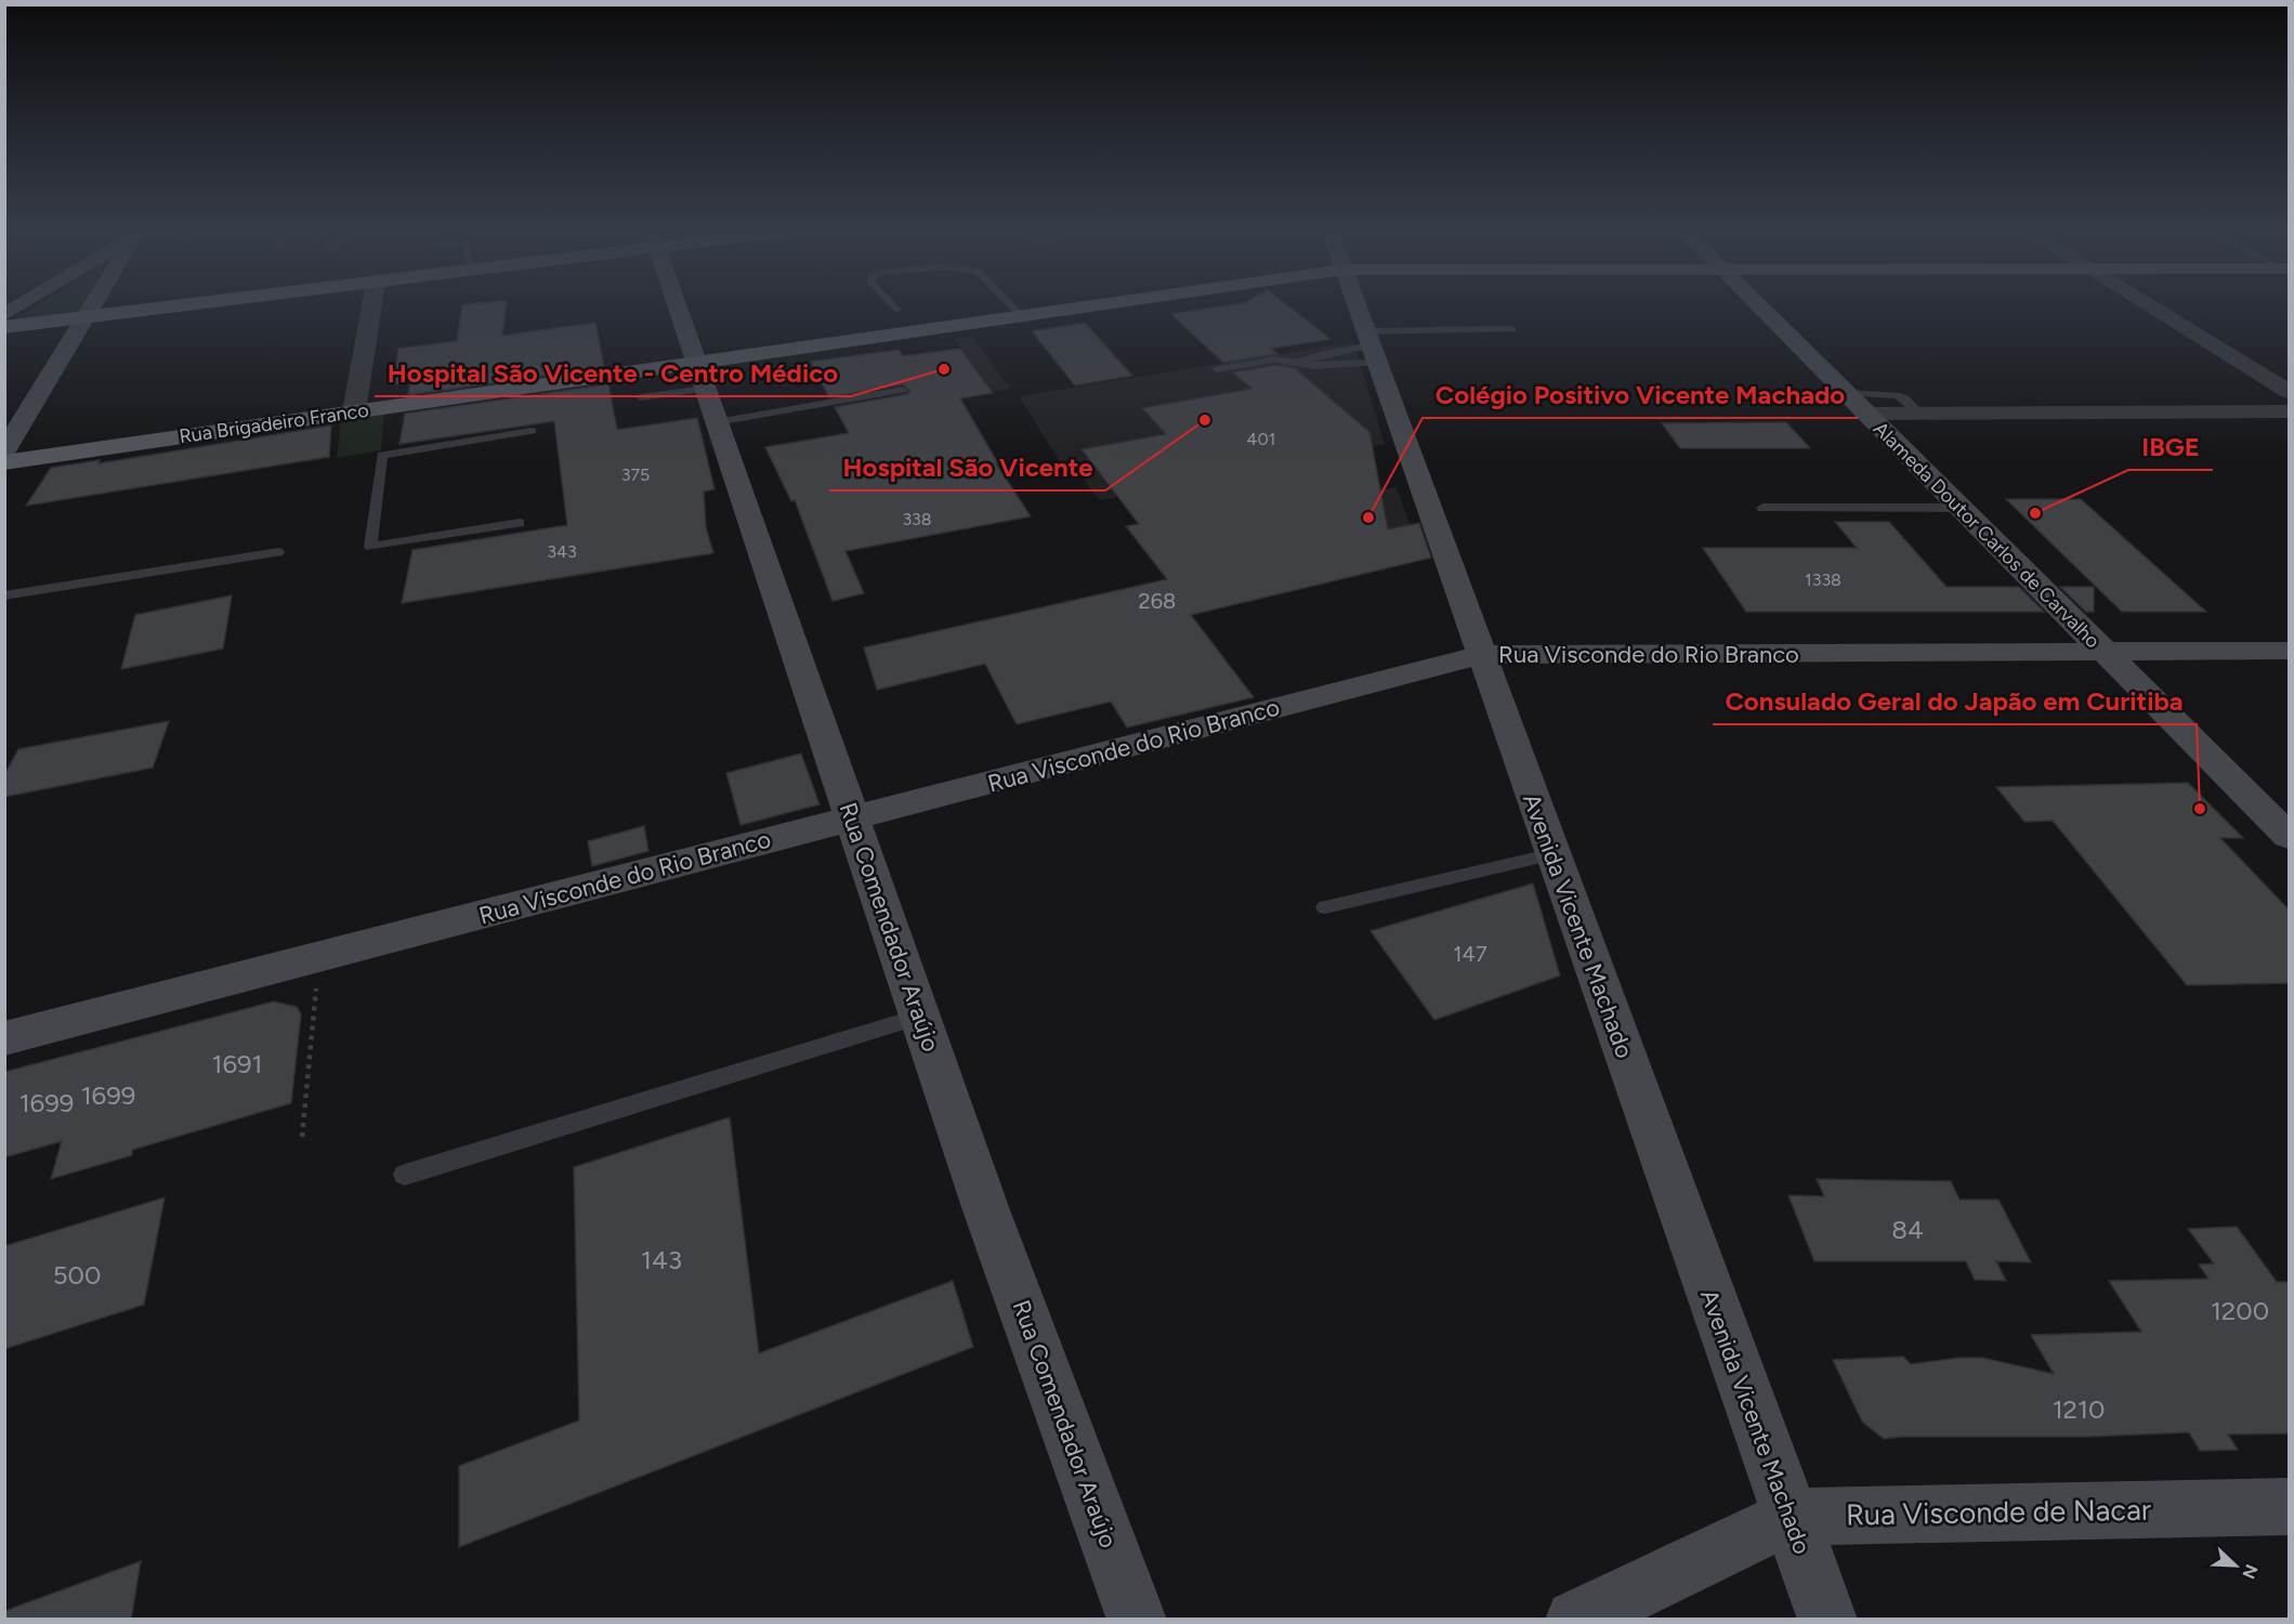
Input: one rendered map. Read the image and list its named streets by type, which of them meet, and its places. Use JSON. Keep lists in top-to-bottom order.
{
  "streets": {
    "main road": ["Rua Brigadeiro Franco"],
    "street": [
      "Alameda Doutor Carlos de Carvalho",
      "Rua Visconde do Rio Branco",
      "Avenida Vicente Machado",
      "Rua Comendador Araújo",
      "Rua Visconde de Nacar"
    ]
  },
  "crossings": [
    ["Rua Brigadeiro Franco", "Rua Comendador Araújo"],
    ["Alameda Doutor Carlos de Carvalho", "Rua Visconde do Rio Branco"],
    ["Rua Visconde do Rio Branco", "Avenida Vicente Machado"],
    ["Rua Visconde do Rio Branco", "Rua Comendador Araújo"],
    ["Avenida Vicente Machado", "Rua Visconde de Nacar"]
  ],
  "places": [
    "Hospital São Vicente - Centro Médico",
    "Hospital São Vicente",
    "IBGE",
    "Colégio Positivo Vicente Machado",
    "Consulado Geral do Japão em Curitiba"
  ],
  "house_numbers": [
    "401",
    "375",
    "338",
    "343",
    "1338",
    "268",
    "147",
    "1691",
    "1699",
    "1699",
    "84",
    "143",
    "500",
    "1200",
    "1210"
  ],
  "north": "bottom right"
}
